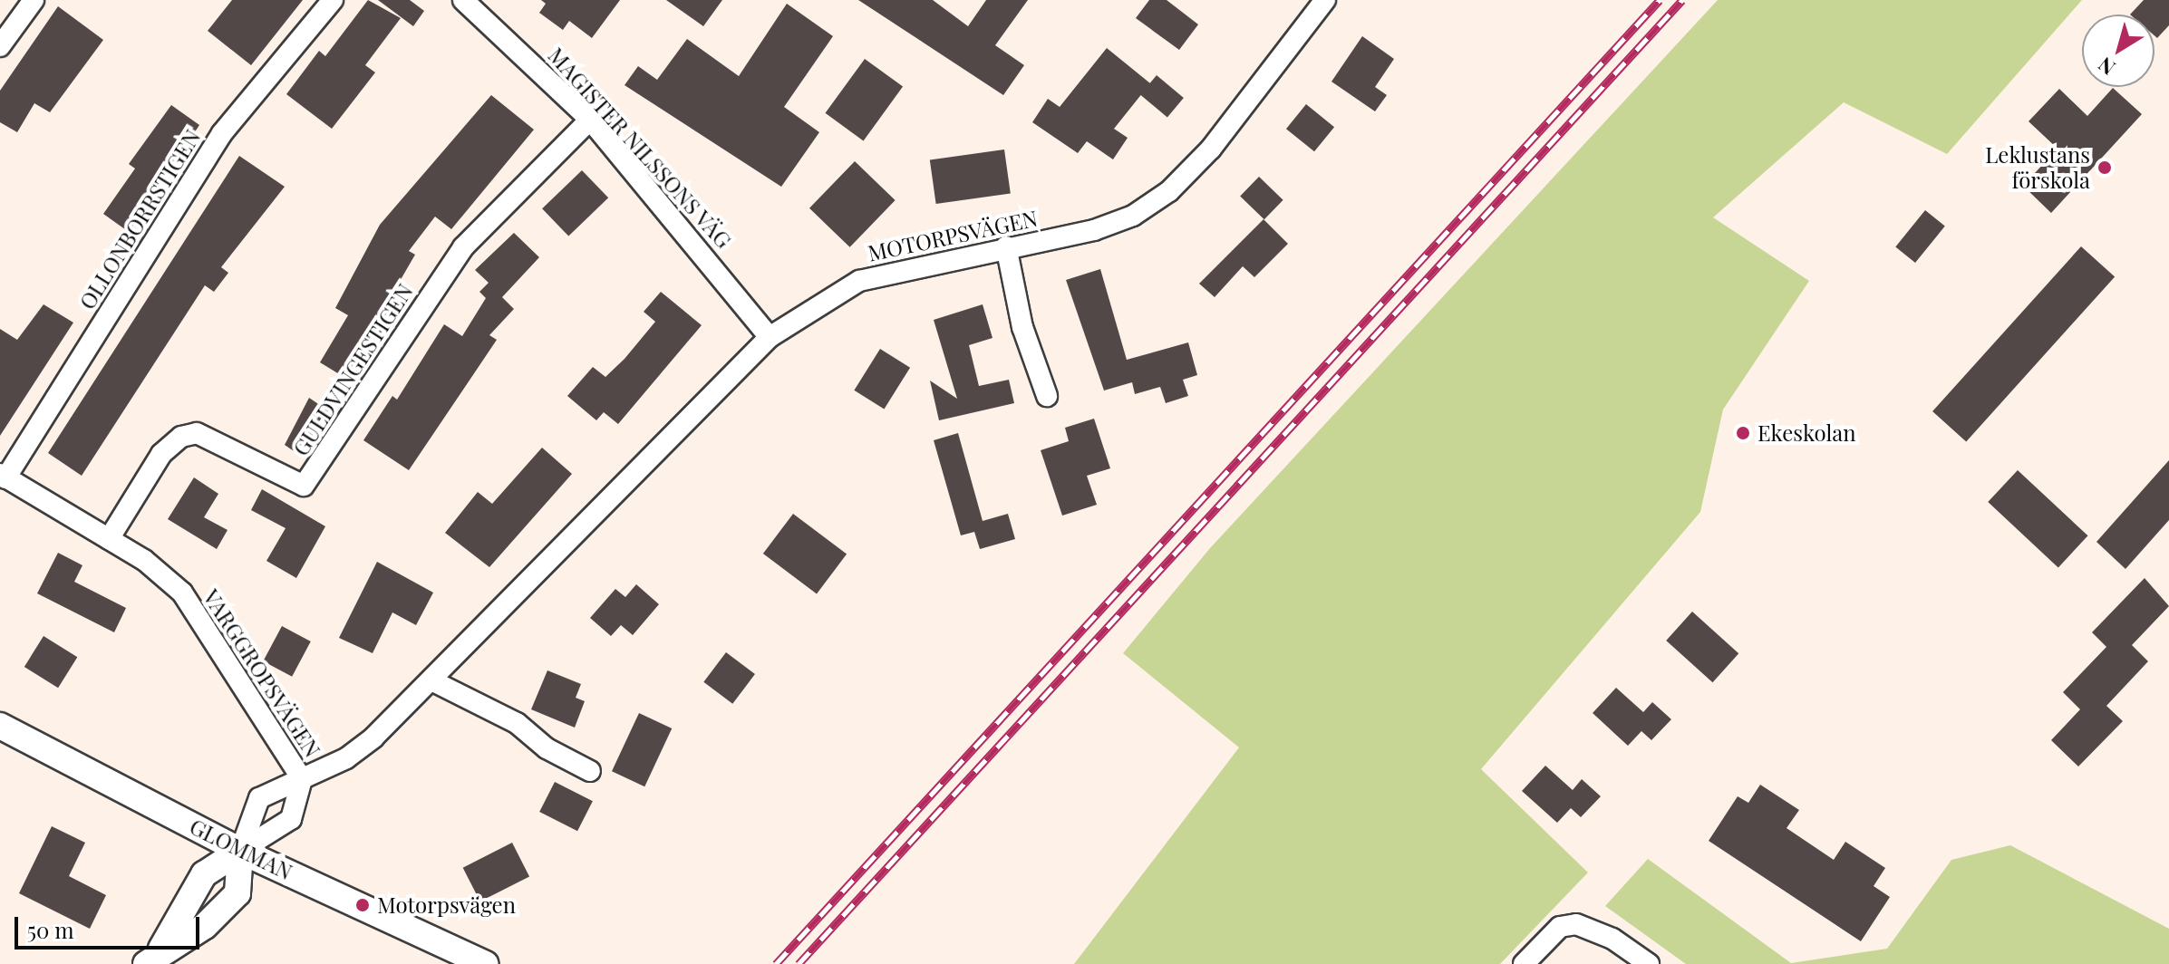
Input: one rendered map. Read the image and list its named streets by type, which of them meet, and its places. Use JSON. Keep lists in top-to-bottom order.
{
  "streets": {
    "street": [
      "MAGISTER NILSSONS VÄG",
      "OLLONBORRSTIGEN",
      "MOTORPSVÄGEN",
      "GULDVINGESTIGEN",
      "VARGGROPSVÄGEN",
      "GLOMMAN"
    ]
  },
  "crossings": [
    ["MAGISTER NILSSONS VÄG", "MOTORPSVÄGEN"],
    ["MAGISTER NILSSONS VÄG", "GULDVINGESTIGEN"],
    ["OLLONBORRSTIGEN", "VARGGROPSVÄGEN"],
    ["MOTORPSVÄGEN", "VARGGROPSVÄGEN"],
    ["MOTORPSVÄGEN", "GLOMMAN"],
    ["GULDVINGESTIGEN", "VARGGROPSVÄGEN"]
  ],
  "places": ["Leklustans förskola", "Ekeskolan", "Motorpsvägen"],
  "scale_bar": "50 m",
  "north": "bottom left"
}
